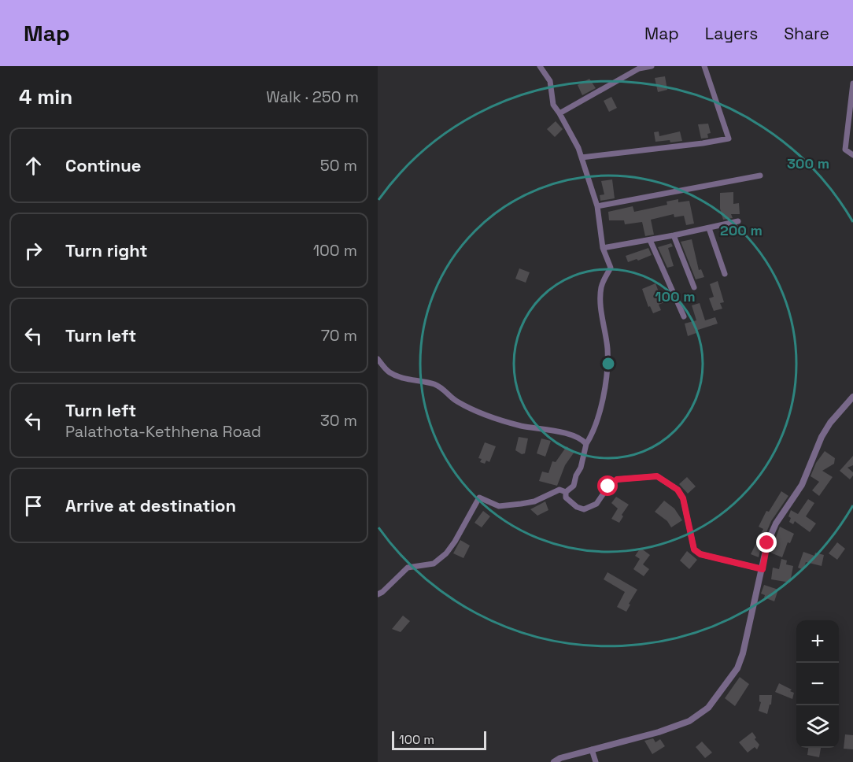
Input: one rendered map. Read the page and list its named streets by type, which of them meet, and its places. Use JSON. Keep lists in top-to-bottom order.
{
  "scale_bar": "100 m",
  "page": {
    "header": "Map",
    "nav": ["Map", "Layers", "Share"],
    "heading": ["4 min", "Walk · 250 m"],
    "list": [
      ["Continue", "50 m"],
      ["Turn right", "100 m"],
      ["Turn left", "70 m"],
      ["Turn left", "Palathota-Kethhena Road", "30 m"],
      "Arrive at destination"
    ],
    "map_buttons": ["+", "−"],
    "scale": "100 m"
  },
  "rings": ["300 m", "200 m", "100 m"]
}
